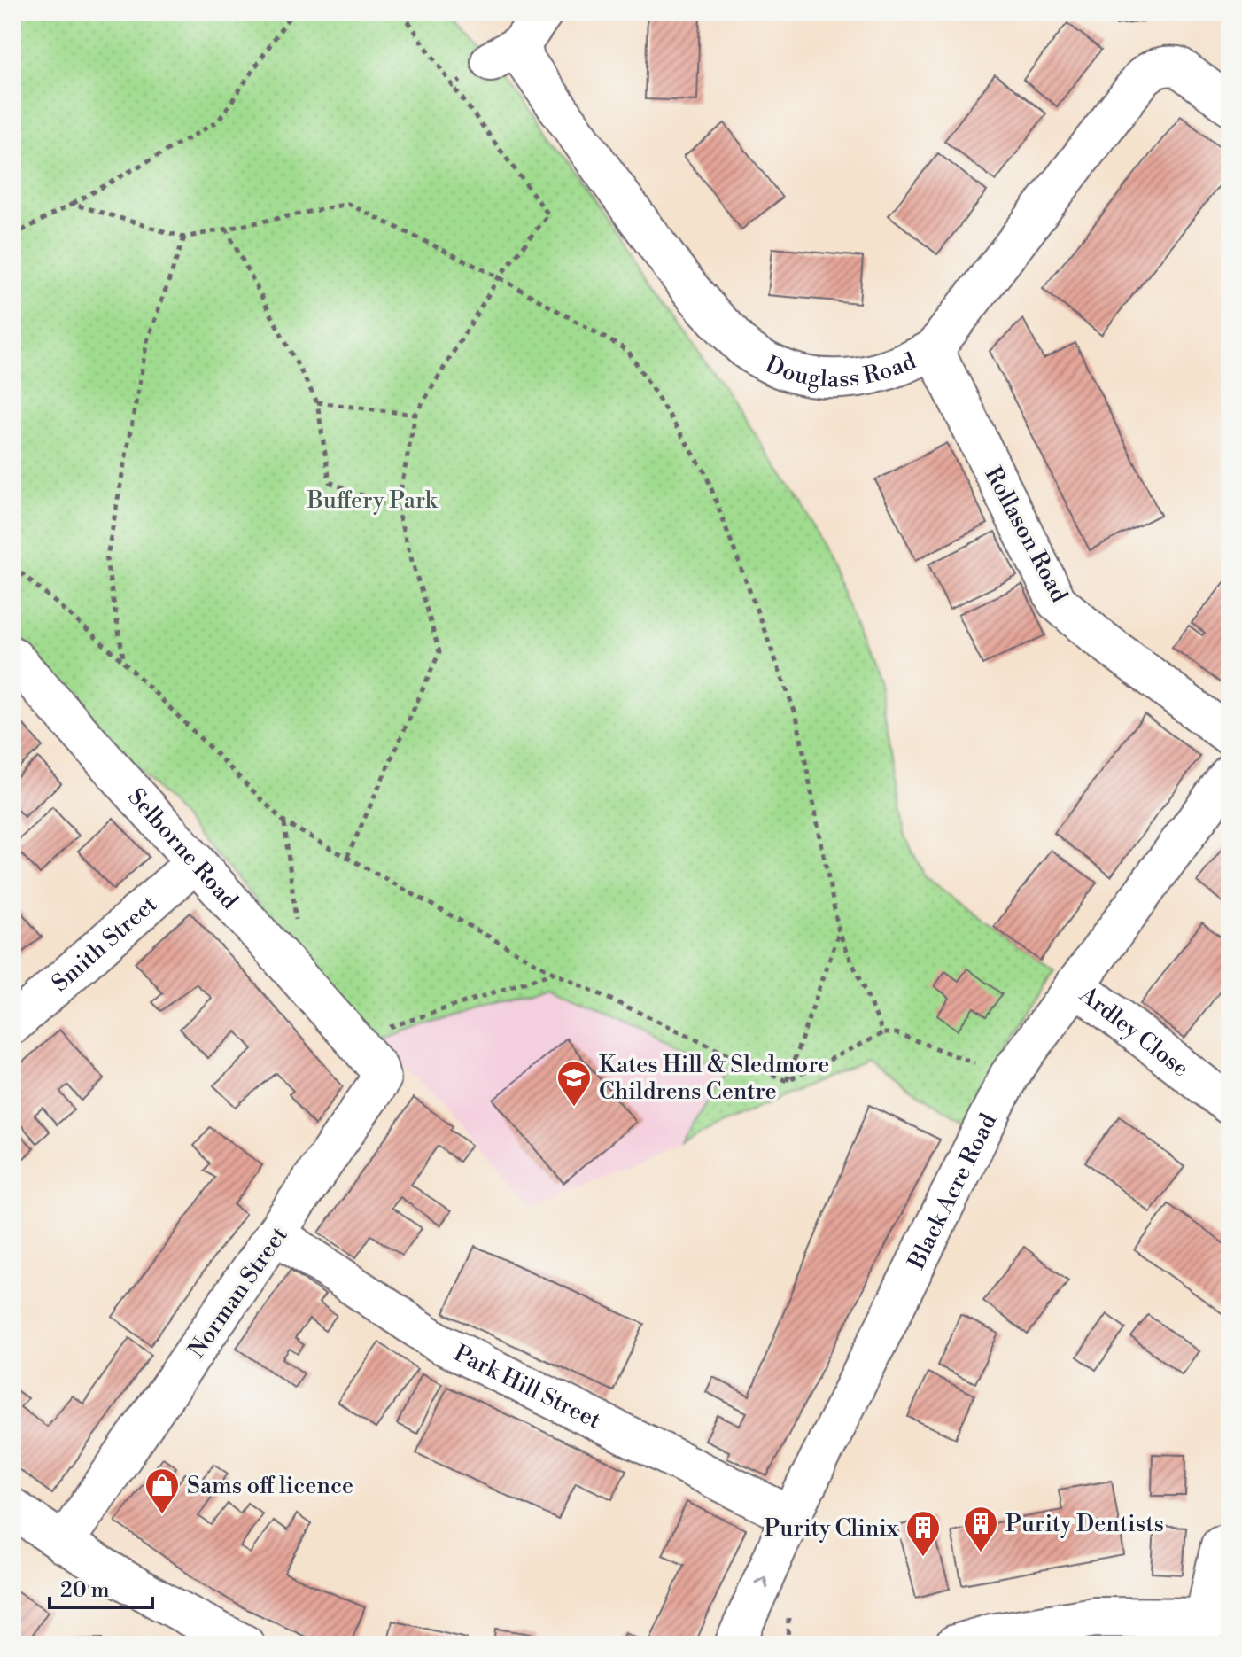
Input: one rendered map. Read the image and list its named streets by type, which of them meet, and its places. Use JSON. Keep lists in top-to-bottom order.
{
  "streets": {
    "street": [
      "Douglass Road",
      "Rollason Road",
      "Selborne Road",
      "Smith Street",
      "Ardley Close",
      "Black Acre Road",
      "Norman Street",
      "Park Hill Street"
    ]
  },
  "crossings": [
    ["Douglass Road", "Rollason Road"],
    ["Selborne Road", "Smith Street"],
    ["Selborne Road", "Norman Street"],
    ["Ardley Close", "Black Acre Road"],
    ["Black Acre Road", "Park Hill Street"],
    ["Norman Street", "Park Hill Street"]
  ],
  "parks": ["Buffery Park"],
  "places": {
    "school or university": ["Kates Hill & Sledmore Childrens Centre"],
    "shop": ["Sams off licence"],
    "building": ["Purity Dentists", "Purity Clinix"]
  },
  "scale_bar": "20 m"
}
